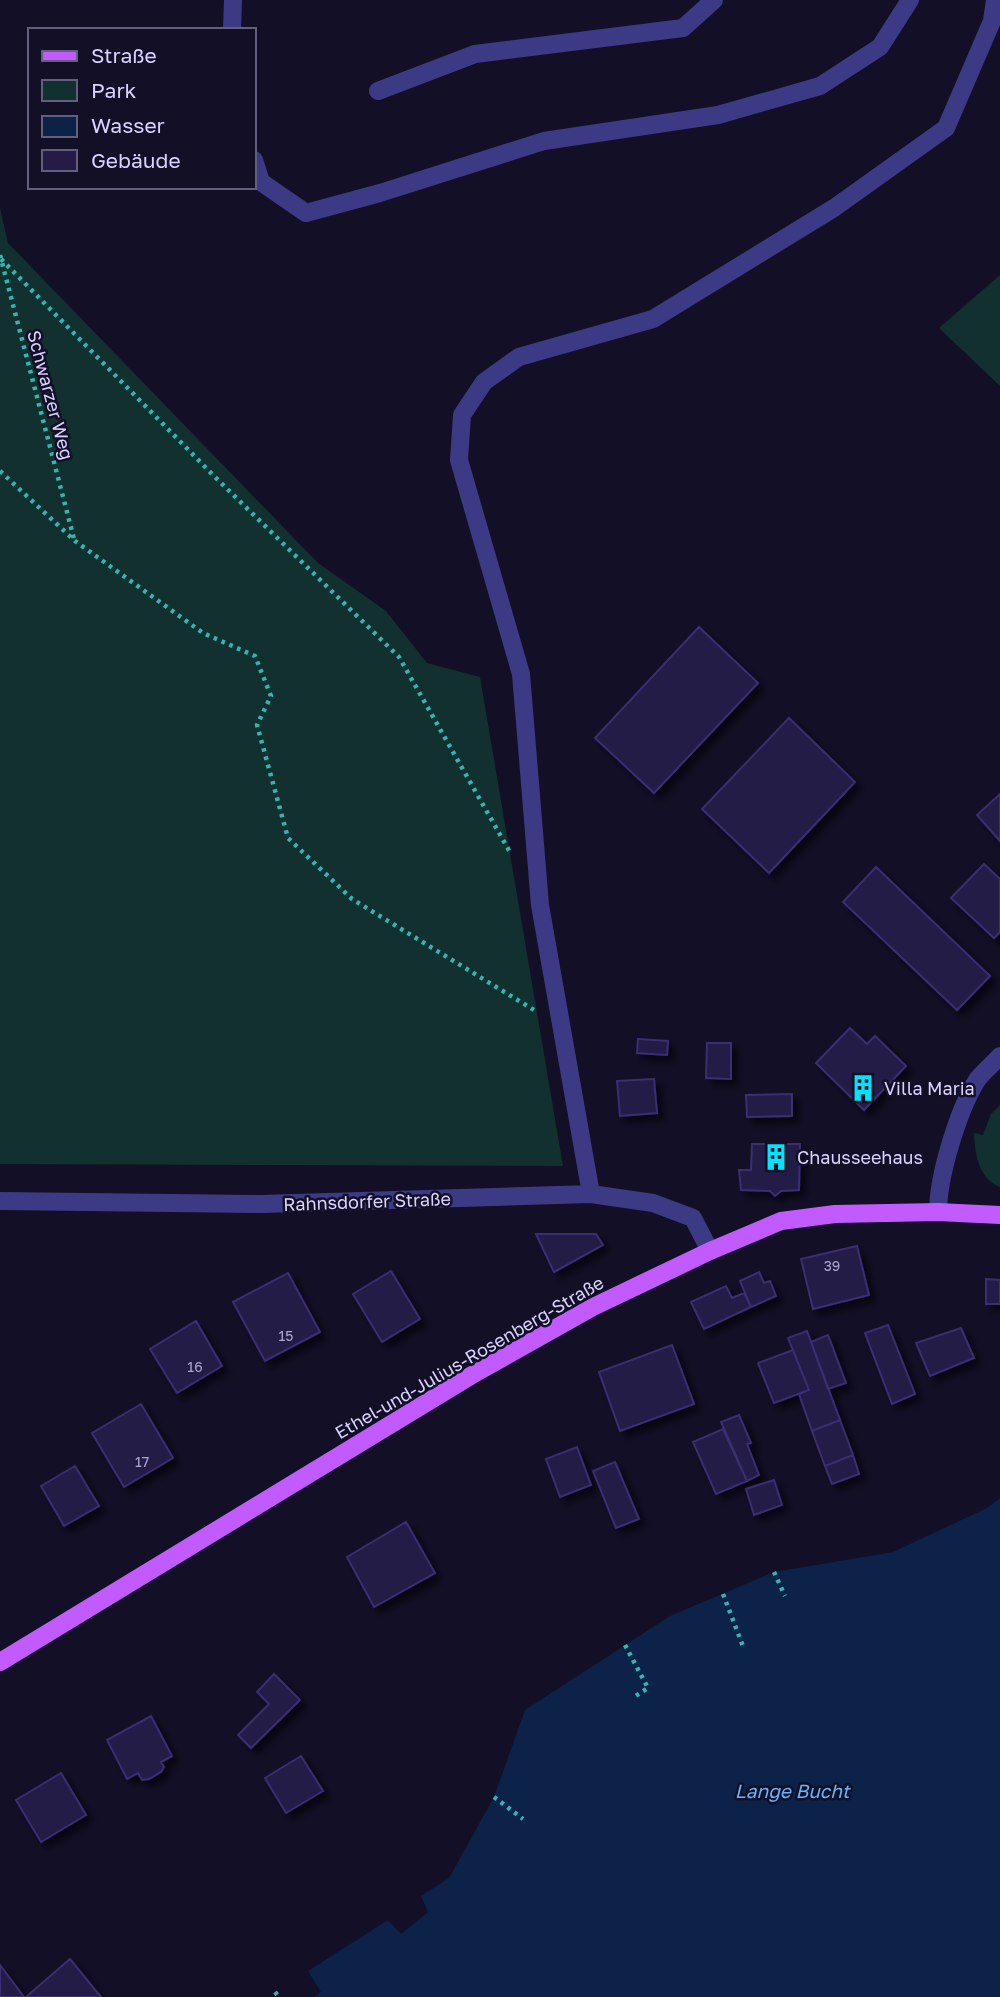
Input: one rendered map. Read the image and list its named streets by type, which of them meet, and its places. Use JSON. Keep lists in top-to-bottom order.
{
  "streets": {
    "main road": ["Ethel-und-Julius-Rosenberg-Straße"],
    "street": ["Rahnsdorfer Straße"],
    "path": ["Schwarzer Weg"]
  },
  "crossings": [
    ["Rahnsdorfer Straße", "Ethel-und-Julius-Rosenberg-Straße"]
  ],
  "water": ["Lange Bucht"],
  "places": {
    "building": ["Villa Maria", "Chausseehaus"]
  },
  "house_numbers": [
    "39",
    "15",
    "16",
    "17"
  ],
  "legend": [
    "Straße",
    "Park",
    "Wasser",
    "Gebäude"
  ]
}
